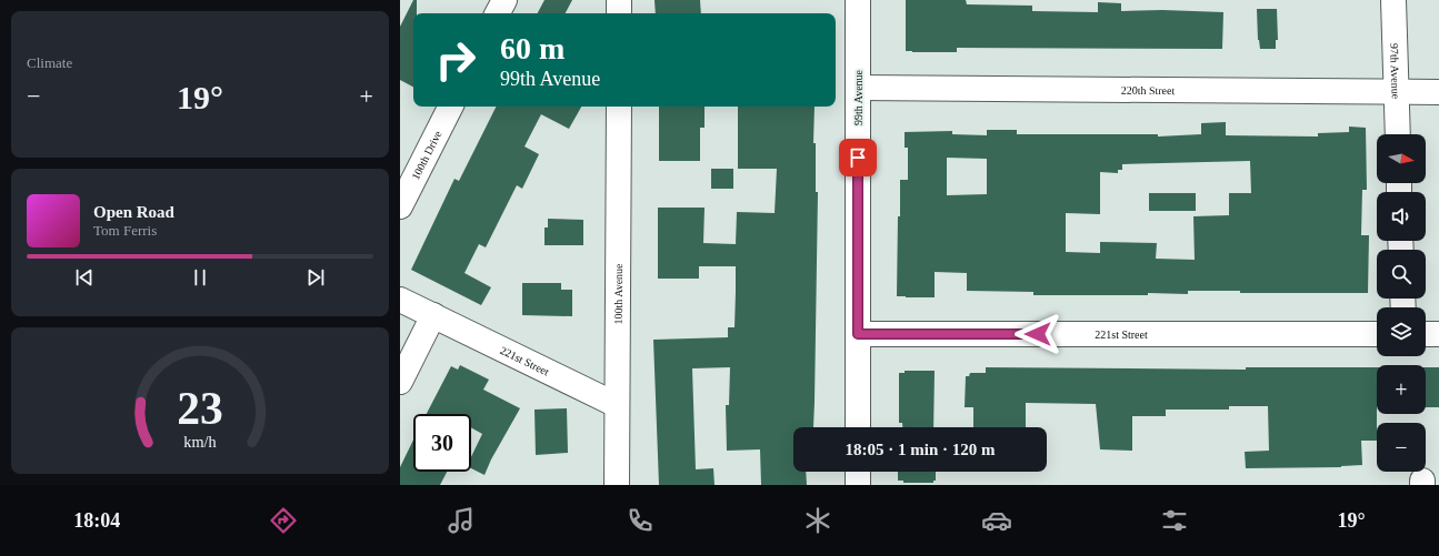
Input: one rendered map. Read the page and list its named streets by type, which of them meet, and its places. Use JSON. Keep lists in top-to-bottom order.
{
  "streets": {
    "street": [
      "97th Avenue",
      "220th Street",
      "99th Avenue",
      "100th Drive",
      "100th Avenue",
      "221st Street"
    ]
  },
  "crossings": [
    ["97th Avenue", "220th Street"],
    ["220th Street", "99th Avenue"],
    ["99th Avenue", "221st Street"],
    ["100th Avenue", "221st Street"]
  ],
  "north": "right",
  "page": {
    "tile": "Climate",
    "turn": ["60 m", "99th Avenue"],
    "heat": ["−", "19°", "+"],
    "map_buttons": ["+", "−"],
    "song": ["Open Road", "Tom Ferris"],
    "limit": "30",
    "trip": "18:05 · 1 min · 120 m",
    "tabs": ["18:04", "19°"],
    "gauge": ["23", "km/h"]
  }
}
